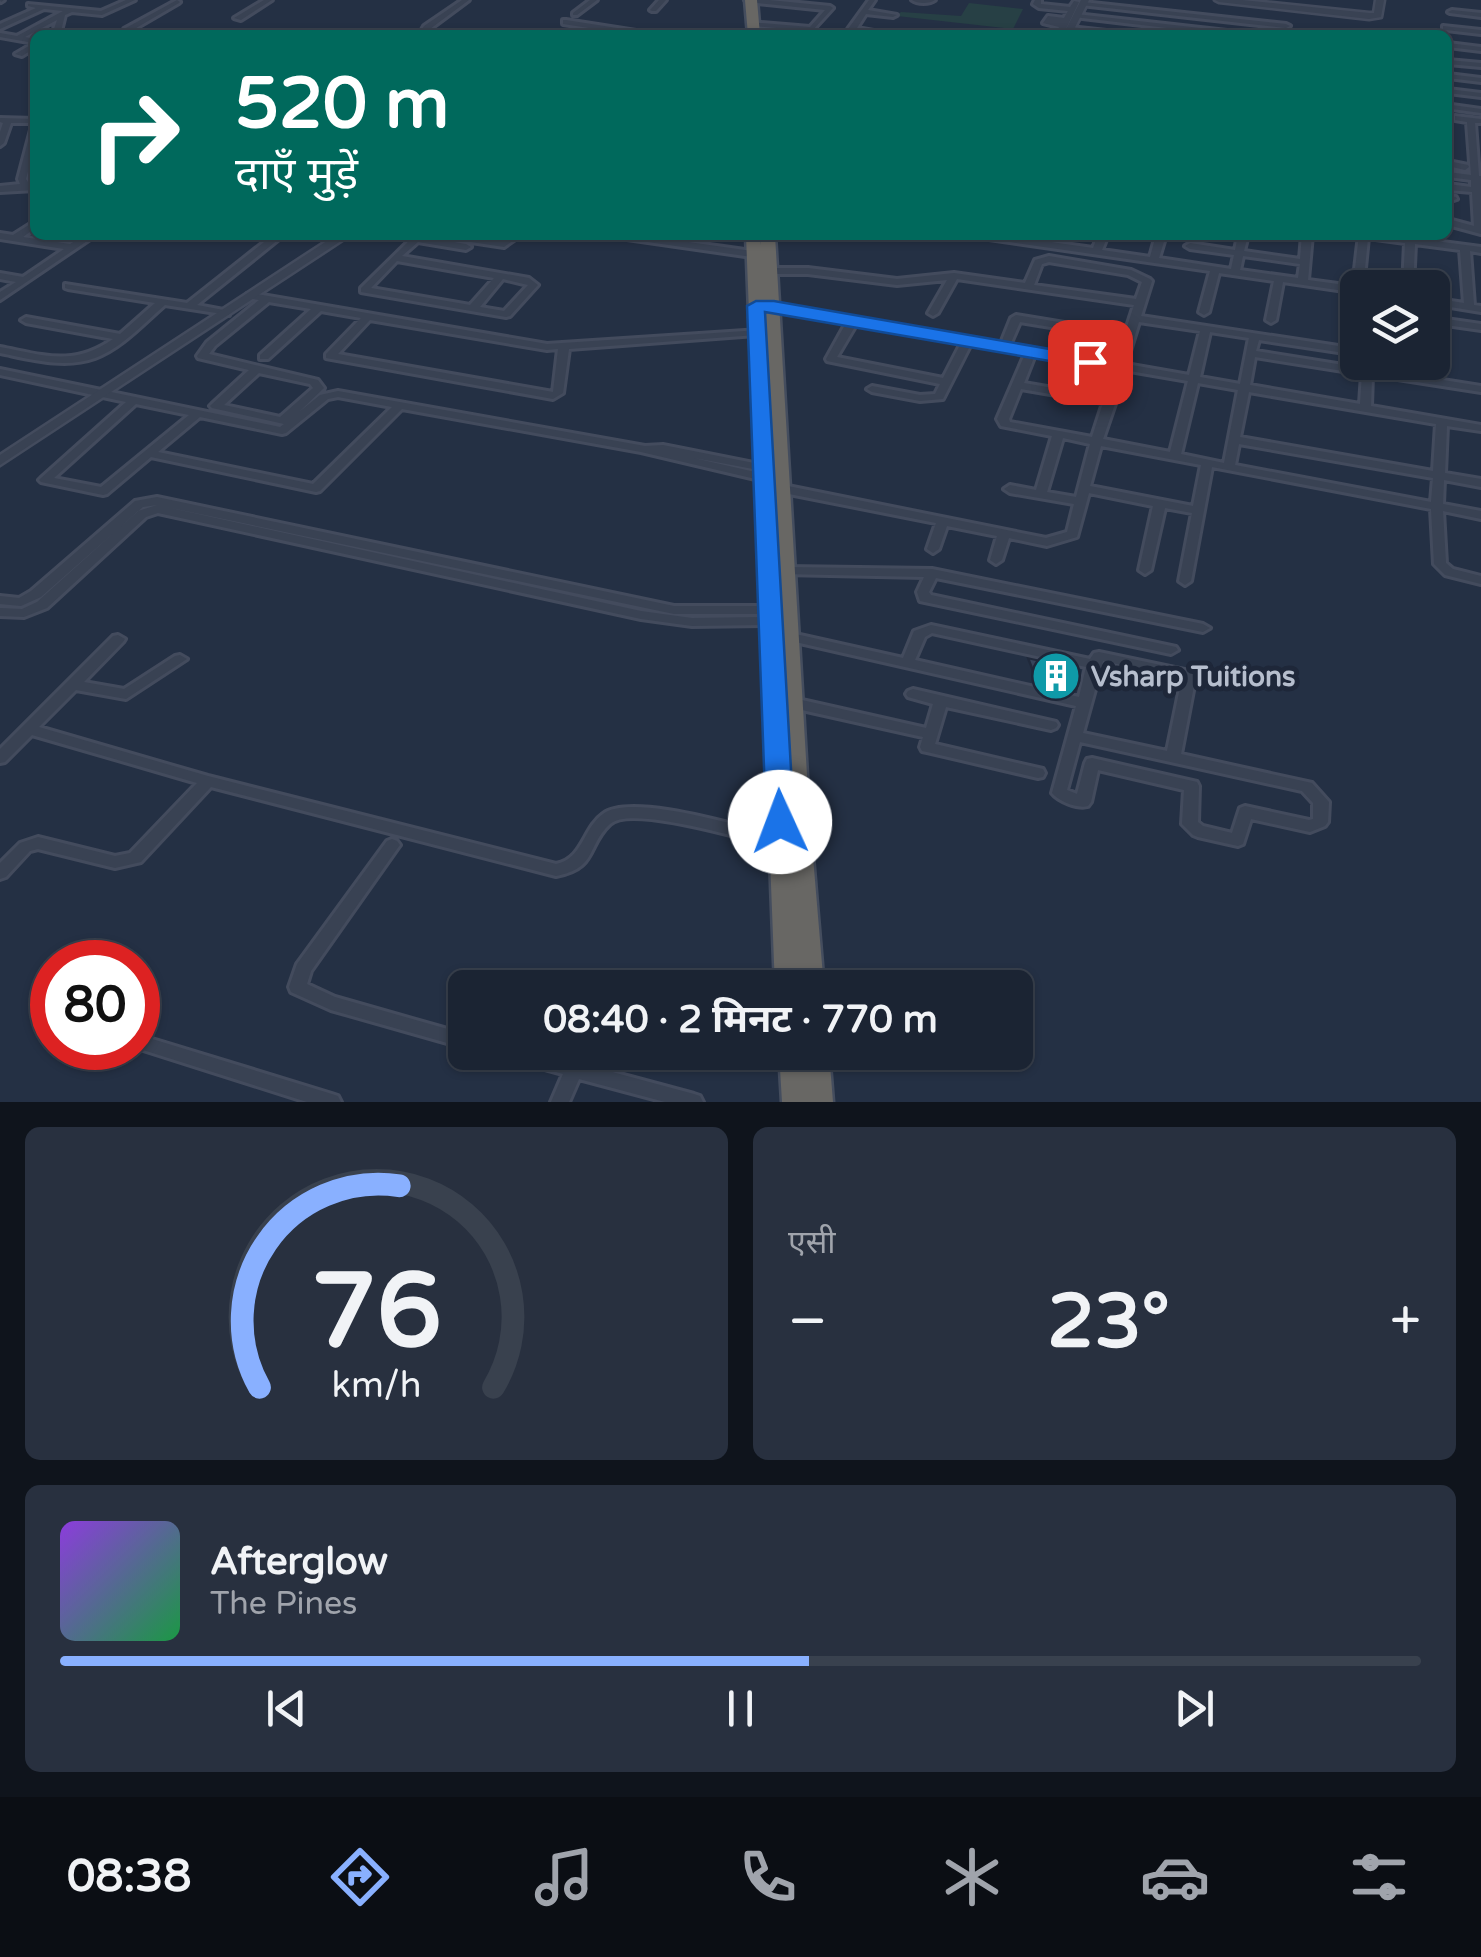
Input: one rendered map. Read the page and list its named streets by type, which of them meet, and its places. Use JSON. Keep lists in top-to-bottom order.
{
  "places": {
    "building": ["Vsharp Tuitions"]
  },
  "page": {
    "turn": ["520 m", "दाएँ मुड़ें"],
    "limit": "80",
    "trip": "08:40 · 2 मिनट · 770 m",
    "tile": "एसी",
    "heat": ["−", "23°", "+"],
    "song": ["Afterglow", "The Pines"],
    "tabs": "08:38",
    "gauge": ["76", "km/h"]
  }
}
